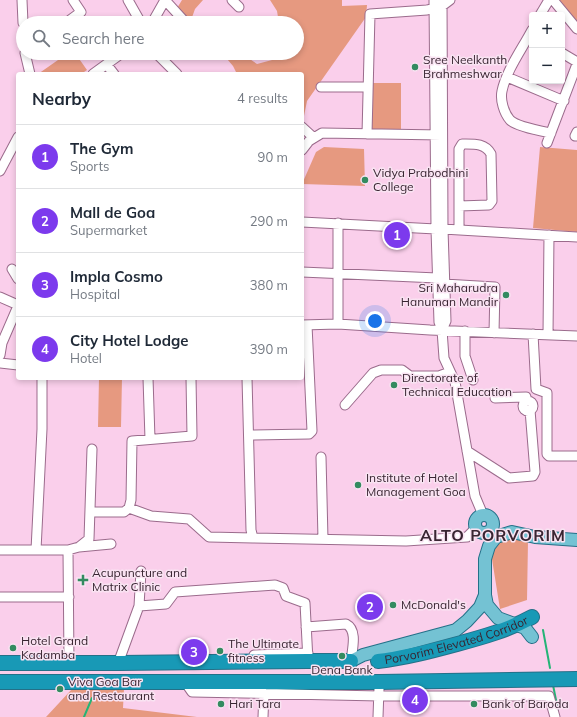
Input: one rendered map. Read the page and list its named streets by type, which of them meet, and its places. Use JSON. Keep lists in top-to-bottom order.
{
  "streets": {
    "highway": ["Porvorim Elevated Corridor"]
  },
  "districts": ["ALTO PORVORIM"],
  "places": {
    "other": [
      "Sree Neelkanth Brahmeshwar",
      "Vidya Prabodhini College",
      "Sri Maharudra Hanuman Mandir",
      "Directorate of Technical Education",
      "Institute of Hotel Management Goa",
      "McDonald's",
      "Hotel Grand Kadamba",
      "The Ultimate fitness",
      "Dena Bank",
      "Viva Goa Bar and Restaurant",
      "Hari Tara",
      "Bank of Baroda"
    ],
    "health": ["Acupuncture and Matrix Clinic"]
  },
  "page": {
    "map_buttons": ["+", "−"],
    "search": "Search here",
    "heading": ["Nearby", "4 results"],
    "list": [
      {
        "mark": "1",
        "name": "The Gym",
        "note": "Sports",
        "value": "90 m"
      },
      {
        "mark": "2",
        "name": "Mall de Goa",
        "note": "Supermarket",
        "value": "290 m"
      },
      {
        "mark": "3",
        "name": "Impla Cosmo",
        "note": "Hospital",
        "value": "380 m"
      },
      {
        "mark": "4",
        "name": "City Hotel Lodge",
        "note": "Hotel",
        "value": "390 m"
      }
    ],
    "pins": [
      "1",
      "2",
      "3",
      "4"
    ]
  }
}
